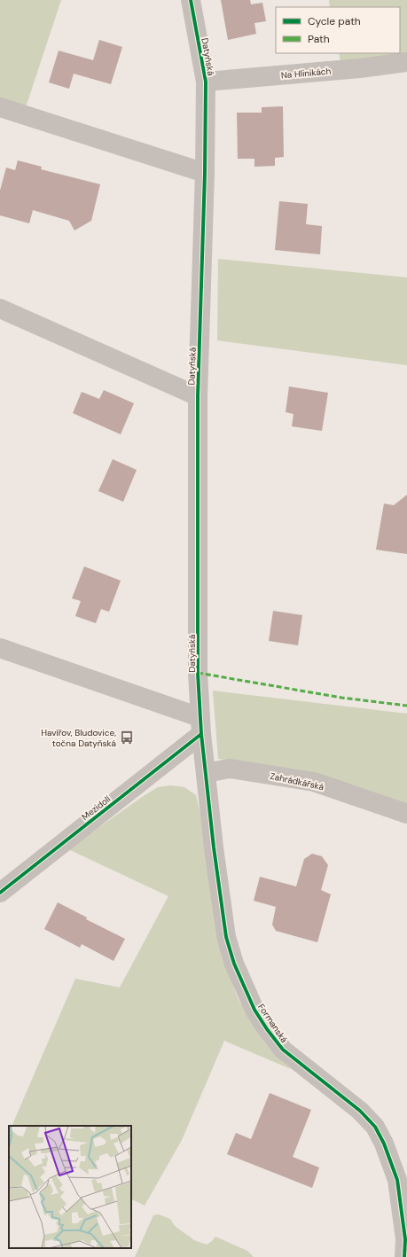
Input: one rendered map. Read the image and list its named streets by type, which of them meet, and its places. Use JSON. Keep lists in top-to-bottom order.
{
  "streets": {
    "street": [
      "Datyňská",
      "Na Hlinikách",
      "Zahrádkářská",
      "Mezidolí",
      "Formanská"
    ]
  },
  "crossings": [
    ["Datyňská", "Na Hlinikách"],
    ["Datyňská", "Mezidolí"],
    ["Datyňská", "Formanská"],
    ["Zahrádkářská", "Formanská"],
    ["Mezidolí", "Formanská"]
  ],
  "places": {
    "bus stop": ["Havířov, Bludovice, točna Datyňská"]
  },
  "legend": ["Cycle path", "Path"]
}
